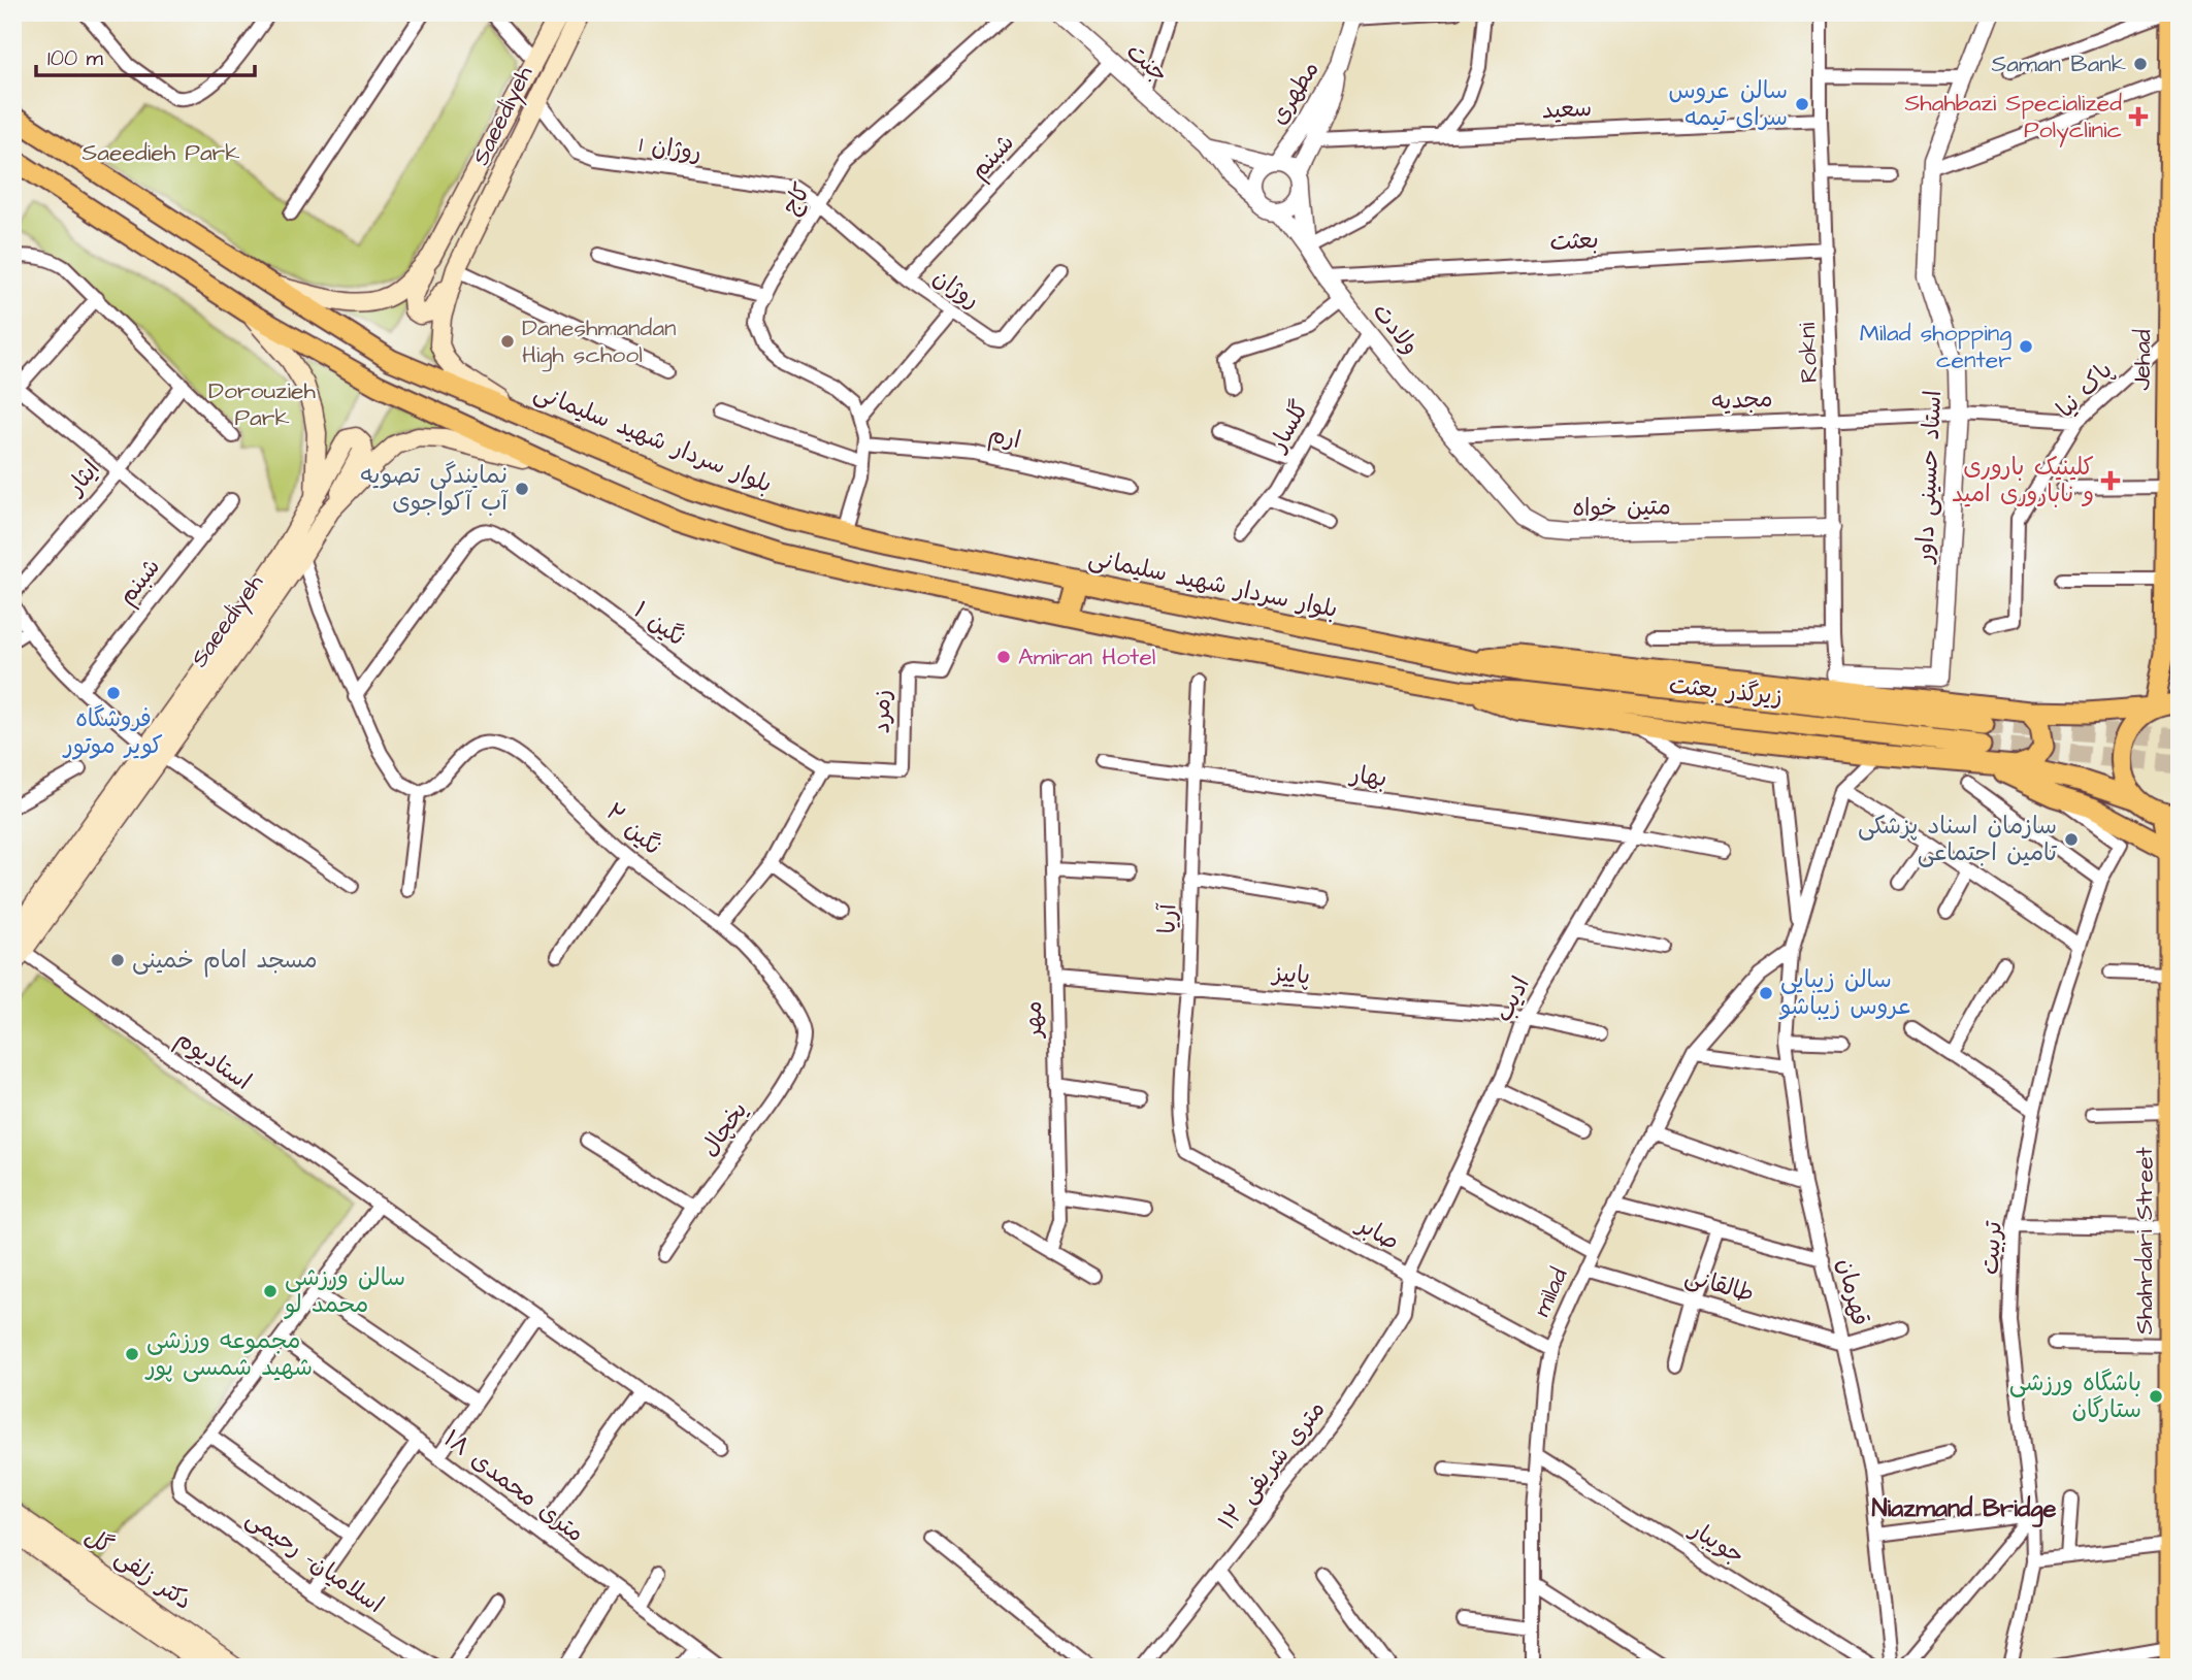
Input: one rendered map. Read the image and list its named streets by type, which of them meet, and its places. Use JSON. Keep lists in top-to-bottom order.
{
  "streets": {
    "main road": [
      "Saeediyeh",
      "Jehad",
      "بلوار سردار شهید سلیمانی",
      "زیرگذر بعثت",
      "Shahrdari Street",
      "دکتر زلفی گل"
    ],
    "street": [
      "جنت",
      "مطهری",
      "سعید",
      "روژان 1",
      "شبنم",
      "کاج",
      "بعثت",
      "روژان",
      "ولادت",
      "Rokni",
      "پاک نیا",
      "مجدیه",
      "گلسار",
      "ارم",
      "استاد حسینی داور",
      "ایثار",
      "متین خواه",
      "نگین ۱",
      "زمرد",
      "بهار",
      "نگین ۲",
      "آریا",
      "پاییز",
      "ادیب",
      "مهر",
      "استادیوم",
      "یخچال",
      "صابر",
      "تربیت",
      "طالقانی",
      "milad",
      "قهرمان",
      "۱۲ متری شریفی",
      "۱۸ متری محمدی",
      "جویبار",
      "اسلامیان- رحیمی"
    ]
  },
  "crossings": [
    ["جنت", "مطهری"],
    ["جنت", "شبنم"],
    ["جنت", "ولادت"],
    ["مطهری", "سعید"],
    ["مطهری", "ولادت"],
    ["سعید", "Rokni"],
    ["Saeediyeh", "روژان 1"],
    ["Saeediyeh", "بلوار سردار شهید سلیمانی"],
    ["Saeediyeh", "استادیوم"],
    ["روژان 1", "کاج"],
    ["روژان 1", "روژان"],
    ["شبنم", "روژان"],
    ["کاج", "روژان"],
    ["بعثت", "ولادت"],
    ["بعثت", "Rokni"],
    ["ولادت", "مجدیه"],
    ["ولادت", "گلسار"],
    ["ولادت", "متین خواه"],
    ["Rokni", "مجدیه"],
    ["Rokni", "استاد حسینی داور"],
    ["Rokni", "متین خواه"],
    ["Jehad", "پاک نیا"],
    ["پاک نیا", "مجدیه"],
    ["مجدیه", "استاد حسینی داور"],
    ["مجدیه", "متین خواه"],
    ["بلوار سردار شهید سلیمانی", "زیرگذر بعثت"],
    ["نگین ۱", "زمرد"],
    ["بهار", "آریا"],
    ["بهار", "ادیب"],
    ["نگین ۲", "یخچال"],
    ["آریا", "پاییز"],
    ["آریا", "صابر"],
    ["پاییز", "ادیب"],
    ["پاییز", "مهر"],
    ["ادیب", "صابر"],
    ["ادیب", "۱۲ متری شریفی"],
    ["صابر", "milad"],
    ["صابر", "۱۲ متری شریفی"],
    ["طالقانی", "milad"],
    ["طالقانی", "قهرمان"],
    ["milad", "قهرمان"],
    ["milad", "جویبار"]
  ],
  "districts": ["Niazmand Bridge"],
  "parks": ["Saeedieh Park", "Dorouzieh Park"],
  "places": {
    "other": [
      "Saman Bank",
      "سالن عروس سرای تیمه",
      "Daneshmandan High school",
      "Milad shopping center",
      "نمایندگی تصویه آب آکواجوی",
      "Amiran Hotel",
      "فروشگاه کویر موتور",
      "سازمان اسناد پزشکی تامین اجتماعی",
      "مسجد امام خمینی",
      "سالن زیبایی عروس زیباشو",
      "سالن ورزشی محمد لو",
      "مجموعه ورزشی شهید شمسی پور",
      "باشگاه ورزشی ستارگان"
    ],
    "health": ["Shahbazi Specialized Polyclinic", "کلینیک باروری و ناباروری امید"]
  },
  "scale_bar": "100 m"
}
